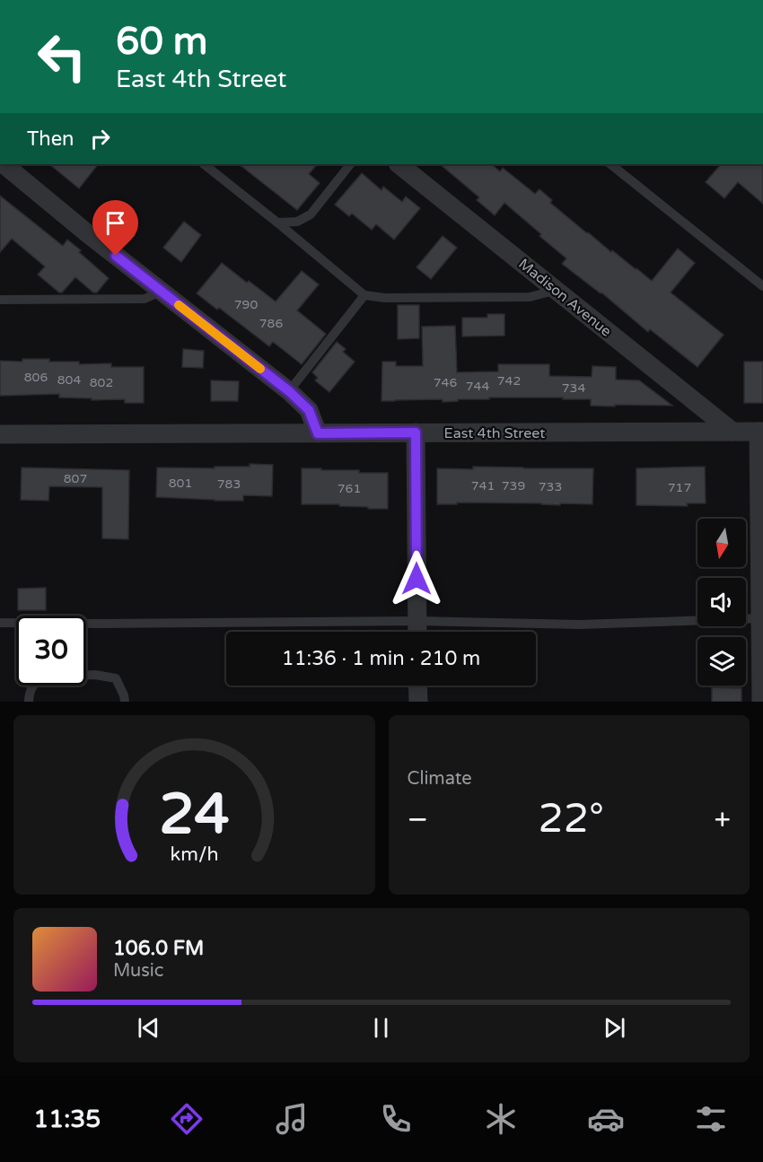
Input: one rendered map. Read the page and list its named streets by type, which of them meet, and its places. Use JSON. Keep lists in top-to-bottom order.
{
  "streets": {
    "street": ["Madison Avenue", "East 4th Street"]
  },
  "crossings": [
    ["Madison Avenue", "East 4th Street"]
  ],
  "house_numbers": [
    "790",
    "786",
    "806",
    "804",
    "742",
    "802",
    "746",
    "744",
    "734",
    "807",
    "801",
    "783",
    "741",
    "739",
    "733",
    "717",
    "761"
  ],
  "north": "bottom",
  "page": {
    "turn": ["60 m", "East 4th Street"],
    "then": "Then",
    "limit": "30",
    "trip": "11:36 · 1 min · 210 m",
    "tile": "Climate",
    "heat": ["−", "22°", "+"],
    "song": ["106.0 FM", "Music"],
    "tabs": "11:35",
    "gauge": ["24", "km/h"]
  }
}
